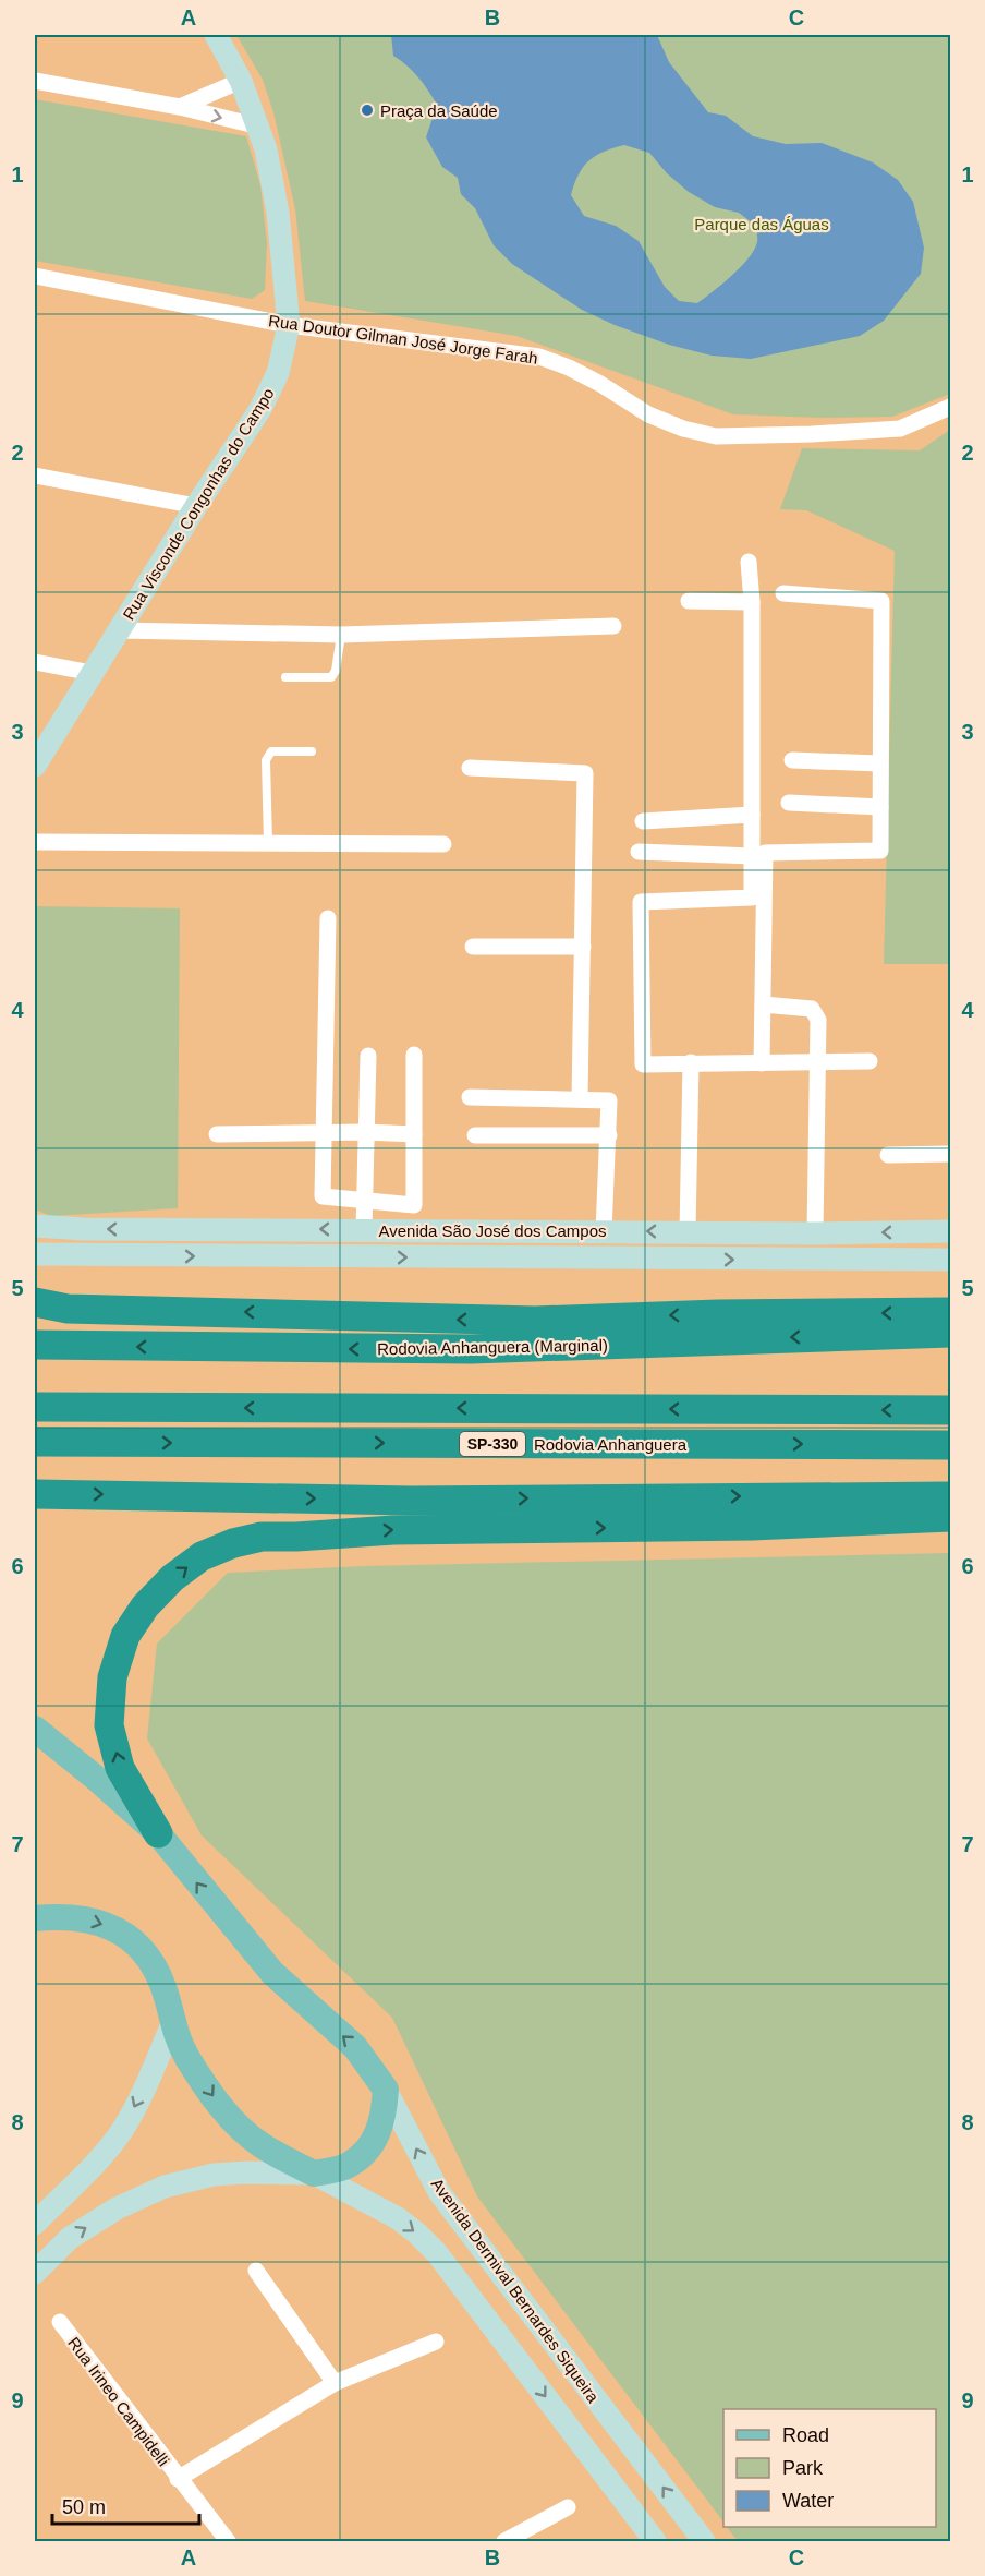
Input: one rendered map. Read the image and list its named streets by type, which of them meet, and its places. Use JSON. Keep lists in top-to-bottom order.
{
  "streets": {
    "highway": ["Rodovia Anhanguera (Marginal)", "SP-330", "Rodovia Anhanguera"],
    "main road": ["Avenida Dermival Bernardes Siqueira"],
    "street": [
      "Rua Doutor Gilman José Jorge Farah",
      "Rua Visconde Congonhas do Campo",
      "Avenida São José dos Campos",
      "Rua Irineo Campidelli"
    ]
  },
  "crossings": [
    ["Rua Doutor Gilman José Jorge Farah", "Rua Visconde Congonhas do Campo"]
  ],
  "one_way": ["Avenida Dermival Bernardes Siqueira"],
  "parks": ["Parque das Águas"],
  "places": ["Praça da Saúde"],
  "legend": ["Road", "Park", "Water"],
  "scale_bar": "50 m",
  "grid": {
    "columns": ["A", "B", "C"],
    "rows": [
      "1",
      "2",
      "3",
      "4",
      "5",
      "6",
      "7",
      "8",
      "9"
    ]
  }
}
